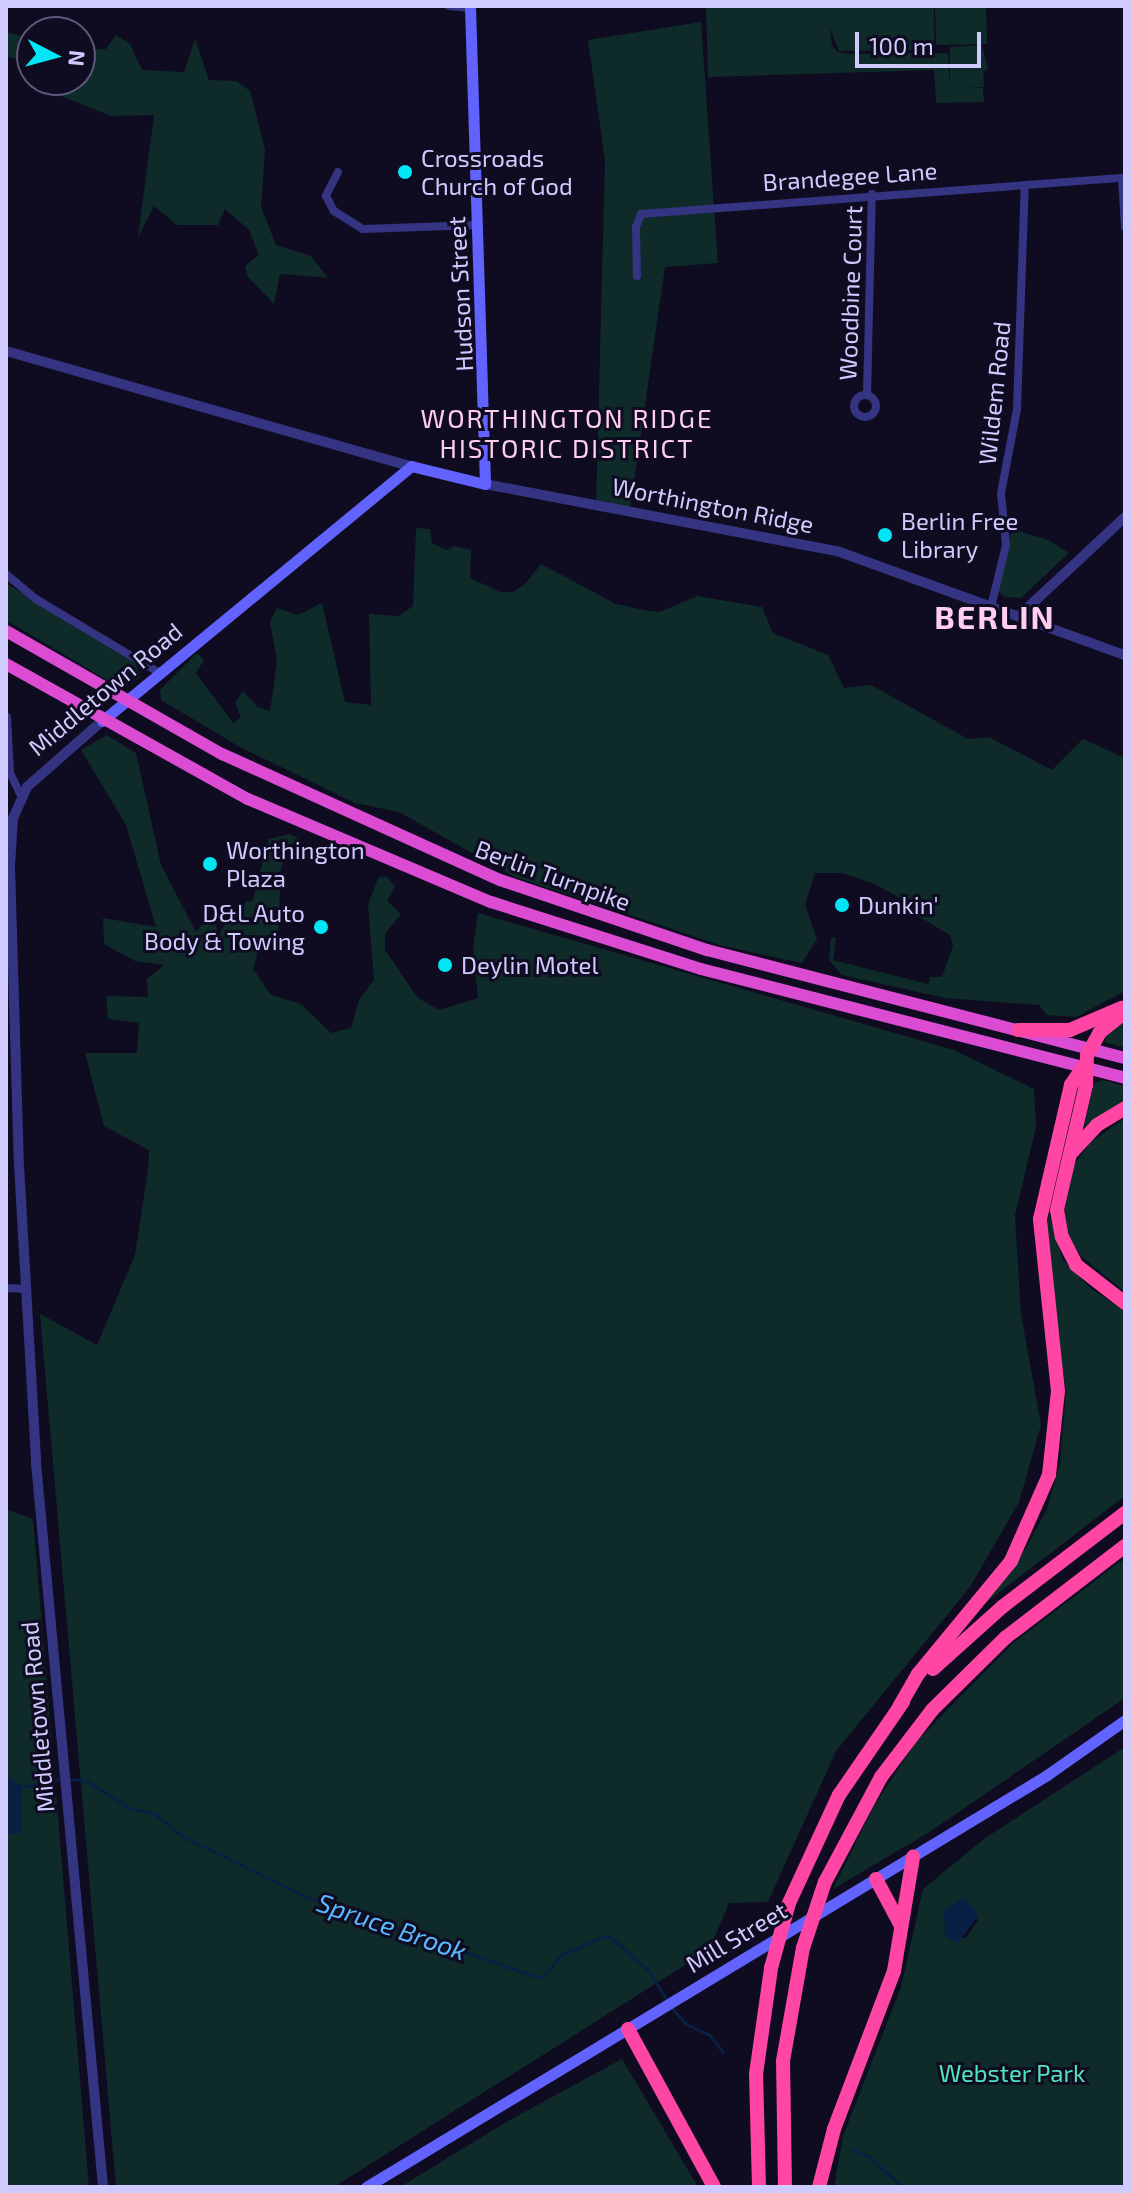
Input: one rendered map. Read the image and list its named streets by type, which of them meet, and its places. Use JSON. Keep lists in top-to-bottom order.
{
  "streets": {
    "highway": ["Berlin Turnpike"],
    "main road": [
      "Hudson Street",
      "Worthington Ridge",
      "Middletown Road",
      "Mill Street"
    ],
    "street": ["Brandegee Lane", "Woodbine Court", "Wildem Road"]
  },
  "crossings": [
    ["Brandegee Lane", "Woodbine Court"],
    ["Brandegee Lane", "Wildem Road"],
    ["Hudson Street", "Worthington Ridge"],
    ["Wildem Road", "Worthington Ridge"],
    ["Worthington Ridge", "Middletown Road"],
    ["Middletown Road", "Berlin Turnpike"]
  ],
  "districts": ["WORTHINGTON RIDGE HISTORIC DISTRICT", "BERLIN"],
  "water": ["Spruce Brook"],
  "parks": ["Webster Park"],
  "places": [
    "Crossroads Church of God",
    "Berlin Free Library",
    "Worthington Plaza",
    "Dunkin'",
    "D&L Auto Body & Towing",
    "Deylin Motel"
  ],
  "scale_bar": "100 m",
  "north": "right"
}
